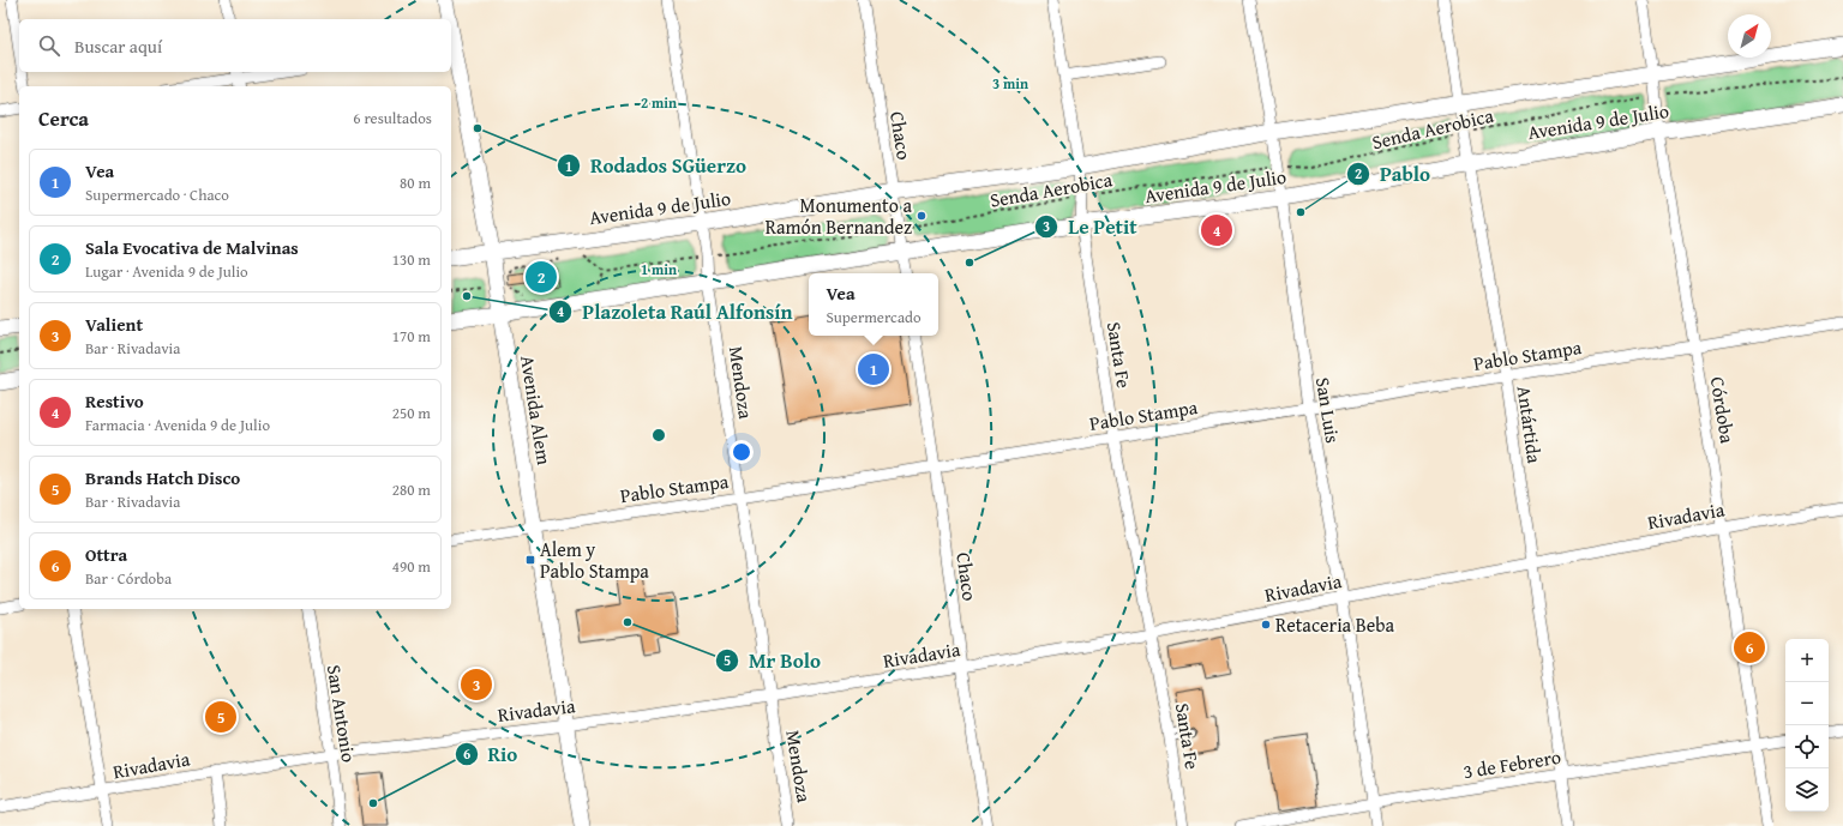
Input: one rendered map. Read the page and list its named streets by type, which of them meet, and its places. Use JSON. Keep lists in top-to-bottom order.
{
  "streets": {
    "main road": ["Avenida 9 de Julio", "Avenida Alem"],
    "street": [
      "Chaco",
      "Santa Fe",
      "Pablo Stampa",
      "Mendoza",
      "San Luis",
      "Córdoba",
      "Antártida",
      "Rivadavia",
      "San Antonio",
      "3 de Febrero"
    ],
    "path": ["Senda Aerobica"]
  },
  "crossings": [
    ["Avenida 9 de Julio", "Chaco"],
    ["Avenida 9 de Julio", "Santa Fe"],
    ["Avenida 9 de Julio", "Mendoza"],
    ["Avenida 9 de Julio", "Avenida Alem"],
    ["Avenida 9 de Julio", "San Luis"],
    ["Avenida 9 de Julio", "Córdoba"],
    ["Avenida 9 de Julio", "Antártida"],
    ["Senda Aerobica", "Chaco"],
    ["Senda Aerobica", "Santa Fe"],
    ["Senda Aerobica", "Mendoza"],
    ["Senda Aerobica", "San Luis"],
    ["Senda Aerobica", "Córdoba"],
    ["Senda Aerobica", "Antártida"],
    ["Chaco", "Pablo Stampa"],
    ["Chaco", "Rivadavia"],
    ["Santa Fe", "Pablo Stampa"],
    ["Santa Fe", "Rivadavia"],
    ["Pablo Stampa", "Mendoza"],
    ["Pablo Stampa", "Avenida Alem"],
    ["Pablo Stampa", "San Luis"],
    ["Pablo Stampa", "Córdoba"],
    ["Pablo Stampa", "Antártida"],
    ["Mendoza", "Rivadavia"],
    ["Avenida Alem", "Rivadavia"],
    ["San Luis", "Rivadavia"],
    ["San Luis", "3 de Febrero"],
    ["Córdoba", "Rivadavia"],
    ["Córdoba", "3 de Febrero"],
    ["Antártida", "Rivadavia"],
    ["Antártida", "3 de Febrero"],
    ["Rivadavia", "San Antonio"]
  ],
  "places": {
    "other": [
      "Rodados SGüerzo",
      "Pablo",
      "Monumento a Ramón Bernandez",
      "Le Petit",
      "Plazoleta Raúl Alfonsín",
      "Mr Bolo",
      "Retaceria Beba",
      "Rio"
    ],
    "transit": ["Alem y Pablo Stampa"]
  },
  "north": "top right",
  "page": {
    "search": "Buscar aquí",
    "heading": ["Cerca", "6 resultados"],
    "list": [
      {
        "mark": "1",
        "name": "Vea",
        "note": "Supermercado · Chaco",
        "value": "80 m"
      },
      {
        "mark": "2",
        "name": "Sala Evocativa de Malvinas",
        "note": "Lugar · Avenida 9 de Julio",
        "value": "130 m"
      },
      {
        "mark": "3",
        "name": "Valient",
        "note": "Bar · Rivadavia",
        "value": "170 m"
      },
      {
        "mark": "4",
        "name": "Restivo",
        "note": "Farmacia · Avenida 9 de Julio",
        "value": "250 m"
      },
      {
        "mark": "5",
        "name": "Brands Hatch Disco",
        "note": "Bar · Rivadavia",
        "value": "280 m"
      },
      {
        "mark": "6",
        "name": "Ottra",
        "note": "Bar · Córdoba",
        "value": "490 m"
      }
    ],
    "pins": [
      "4",
      "2",
      "1",
      "6",
      "3",
      "5"
    ],
    "popup": ["Vea", "Supermercado"],
    "map_buttons": ["+", "−"]
  },
  "rings": ["3 min", "2 min", "1 min"]
}
